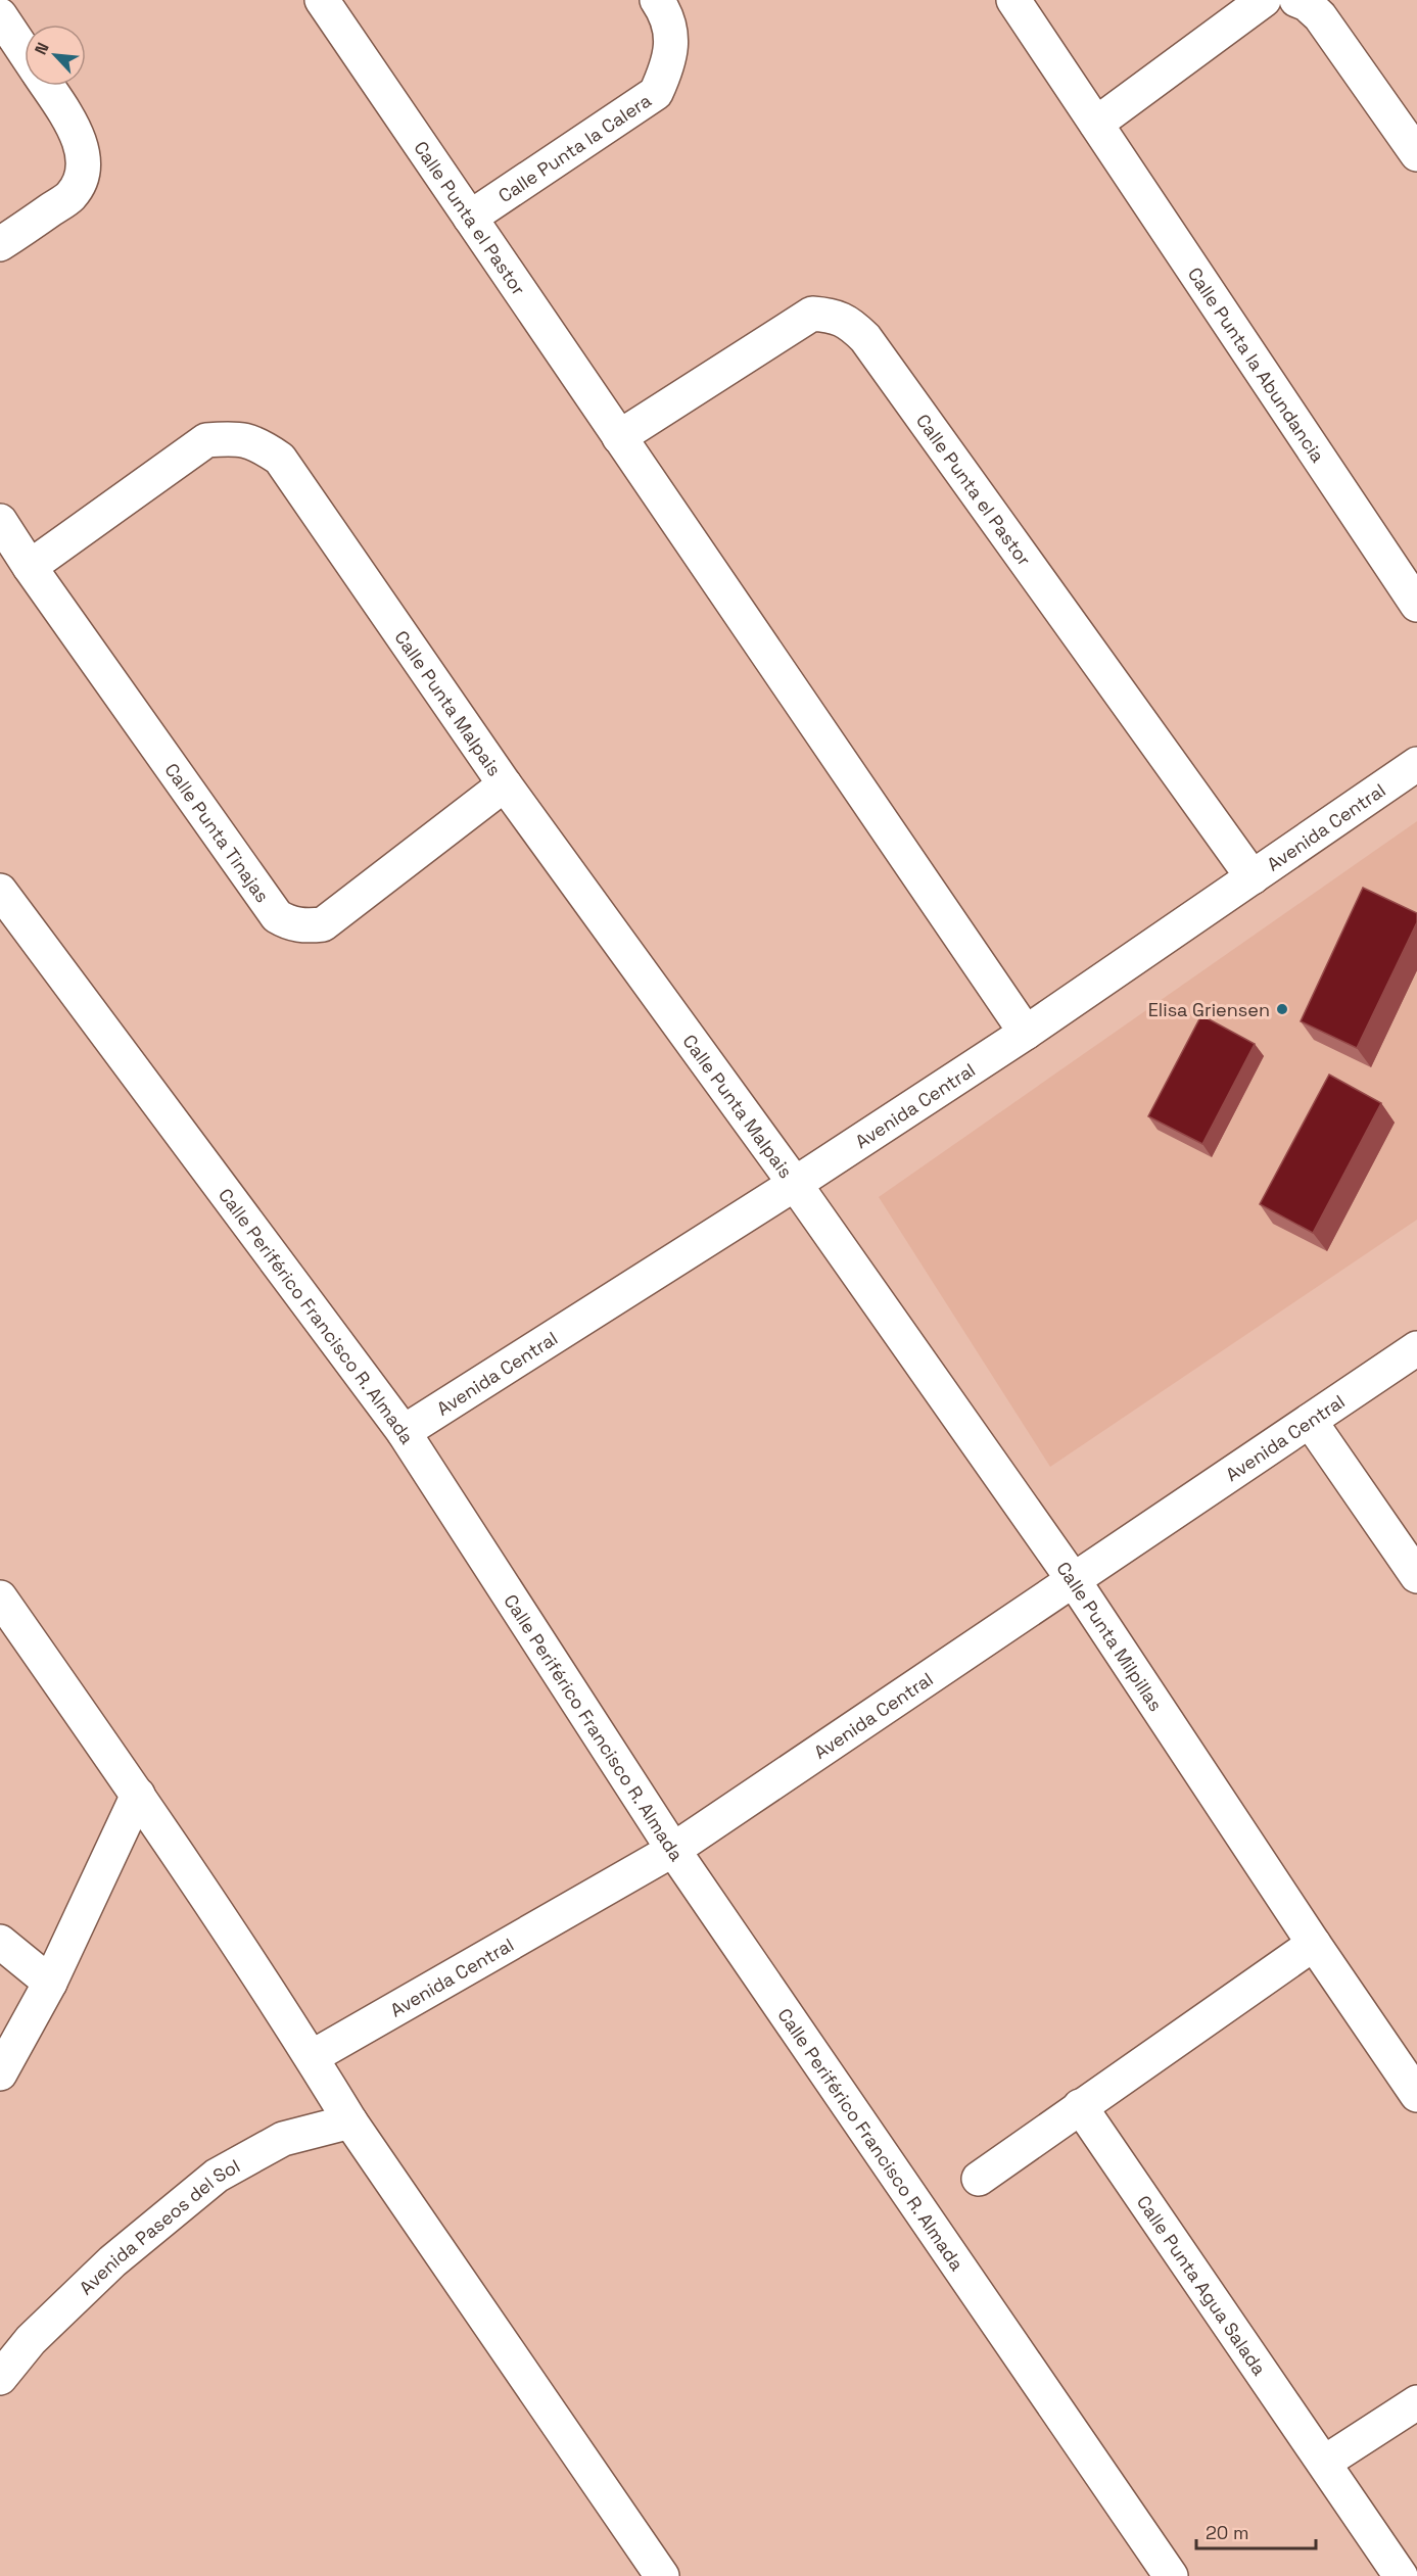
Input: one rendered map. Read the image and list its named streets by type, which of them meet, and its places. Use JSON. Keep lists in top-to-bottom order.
{
  "streets": {
    "street": [
      "Calle Punta la Calera",
      "Calle Punta el Pastor",
      "Calle Punta la Abundancia",
      "Calle Punta Malpais",
      "Avenida Central",
      "Calle Punta Tinajas",
      "Calle Periférico Francisco R. Almada",
      "Calle Punta Milpillas",
      "Avenida Paseos del Sol",
      "Calle Punta Agua Salada"
    ]
  },
  "crossings": [
    ["Calle Punta la Calera", "Calle Punta el Pastor"],
    ["Calle Punta el Pastor", "Avenida Central"],
    ["Calle Punta Malpais", "Avenida Central"],
    ["Calle Punta Malpais", "Calle Punta Tinajas"],
    ["Calle Punta Malpais", "Calle Punta Milpillas"],
    ["Avenida Central", "Calle Periférico Francisco R. Almada"],
    ["Avenida Central", "Calle Punta Milpillas"]
  ],
  "places": ["Elisa Griensen"],
  "scale_bar": "20 m",
  "north": "top left"
}
